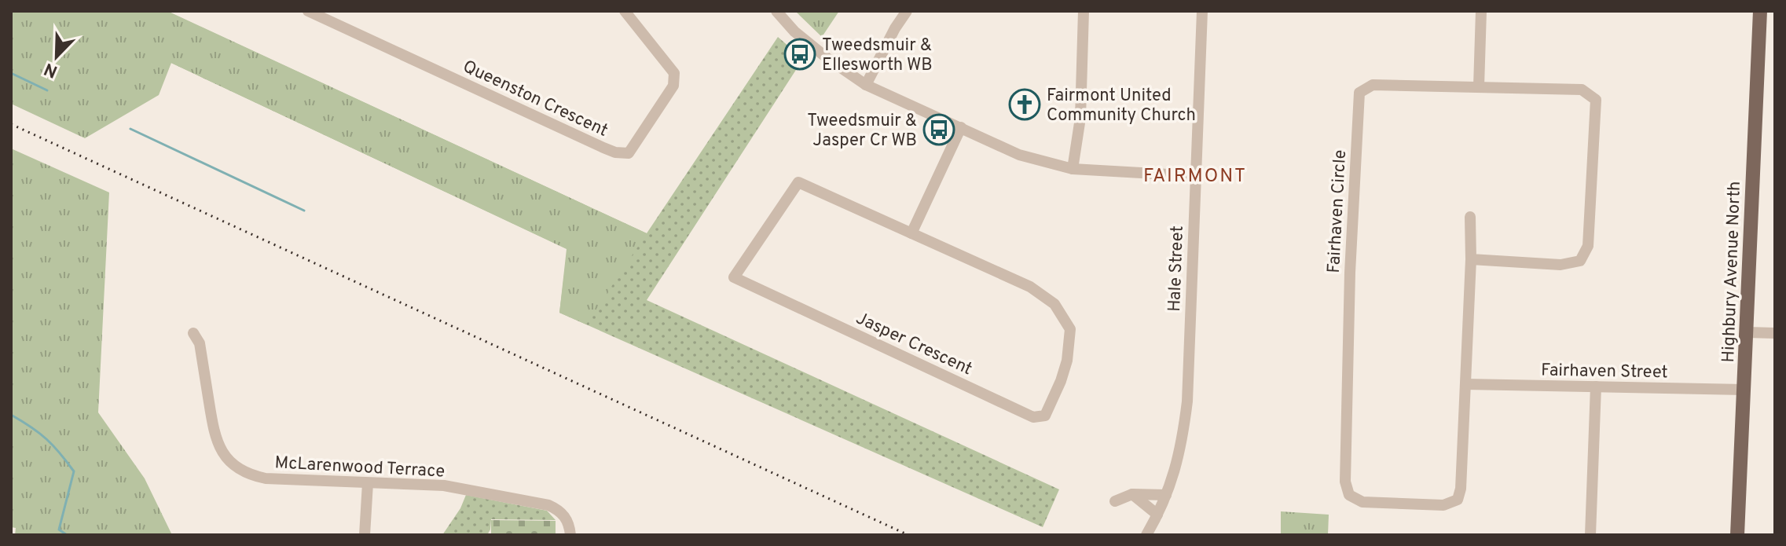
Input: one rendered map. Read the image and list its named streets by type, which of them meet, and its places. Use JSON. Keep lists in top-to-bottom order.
{
  "streets": {
    "main road": ["Highbury Avenue North"],
    "street": [
      "Queenston Crescent",
      "Fairhaven Circle",
      "Hale Street",
      "Jasper Crescent",
      "Fairhaven Street",
      "McLarenwood Terrace"
    ]
  },
  "crossings": [
    ["Fairhaven Circle", "Fairhaven Street"],
    ["Highbury Avenue North", "Fairhaven Street"]
  ],
  "districts": ["FAIRMONT"],
  "places": {
    "bus stop": ["Tweedsmuir & Ellesworth WB", "Tweedsmuir & Jasper Cr WB"],
    "church": ["Fairmont United Community Church"]
  },
  "north": "bottom left"
}
